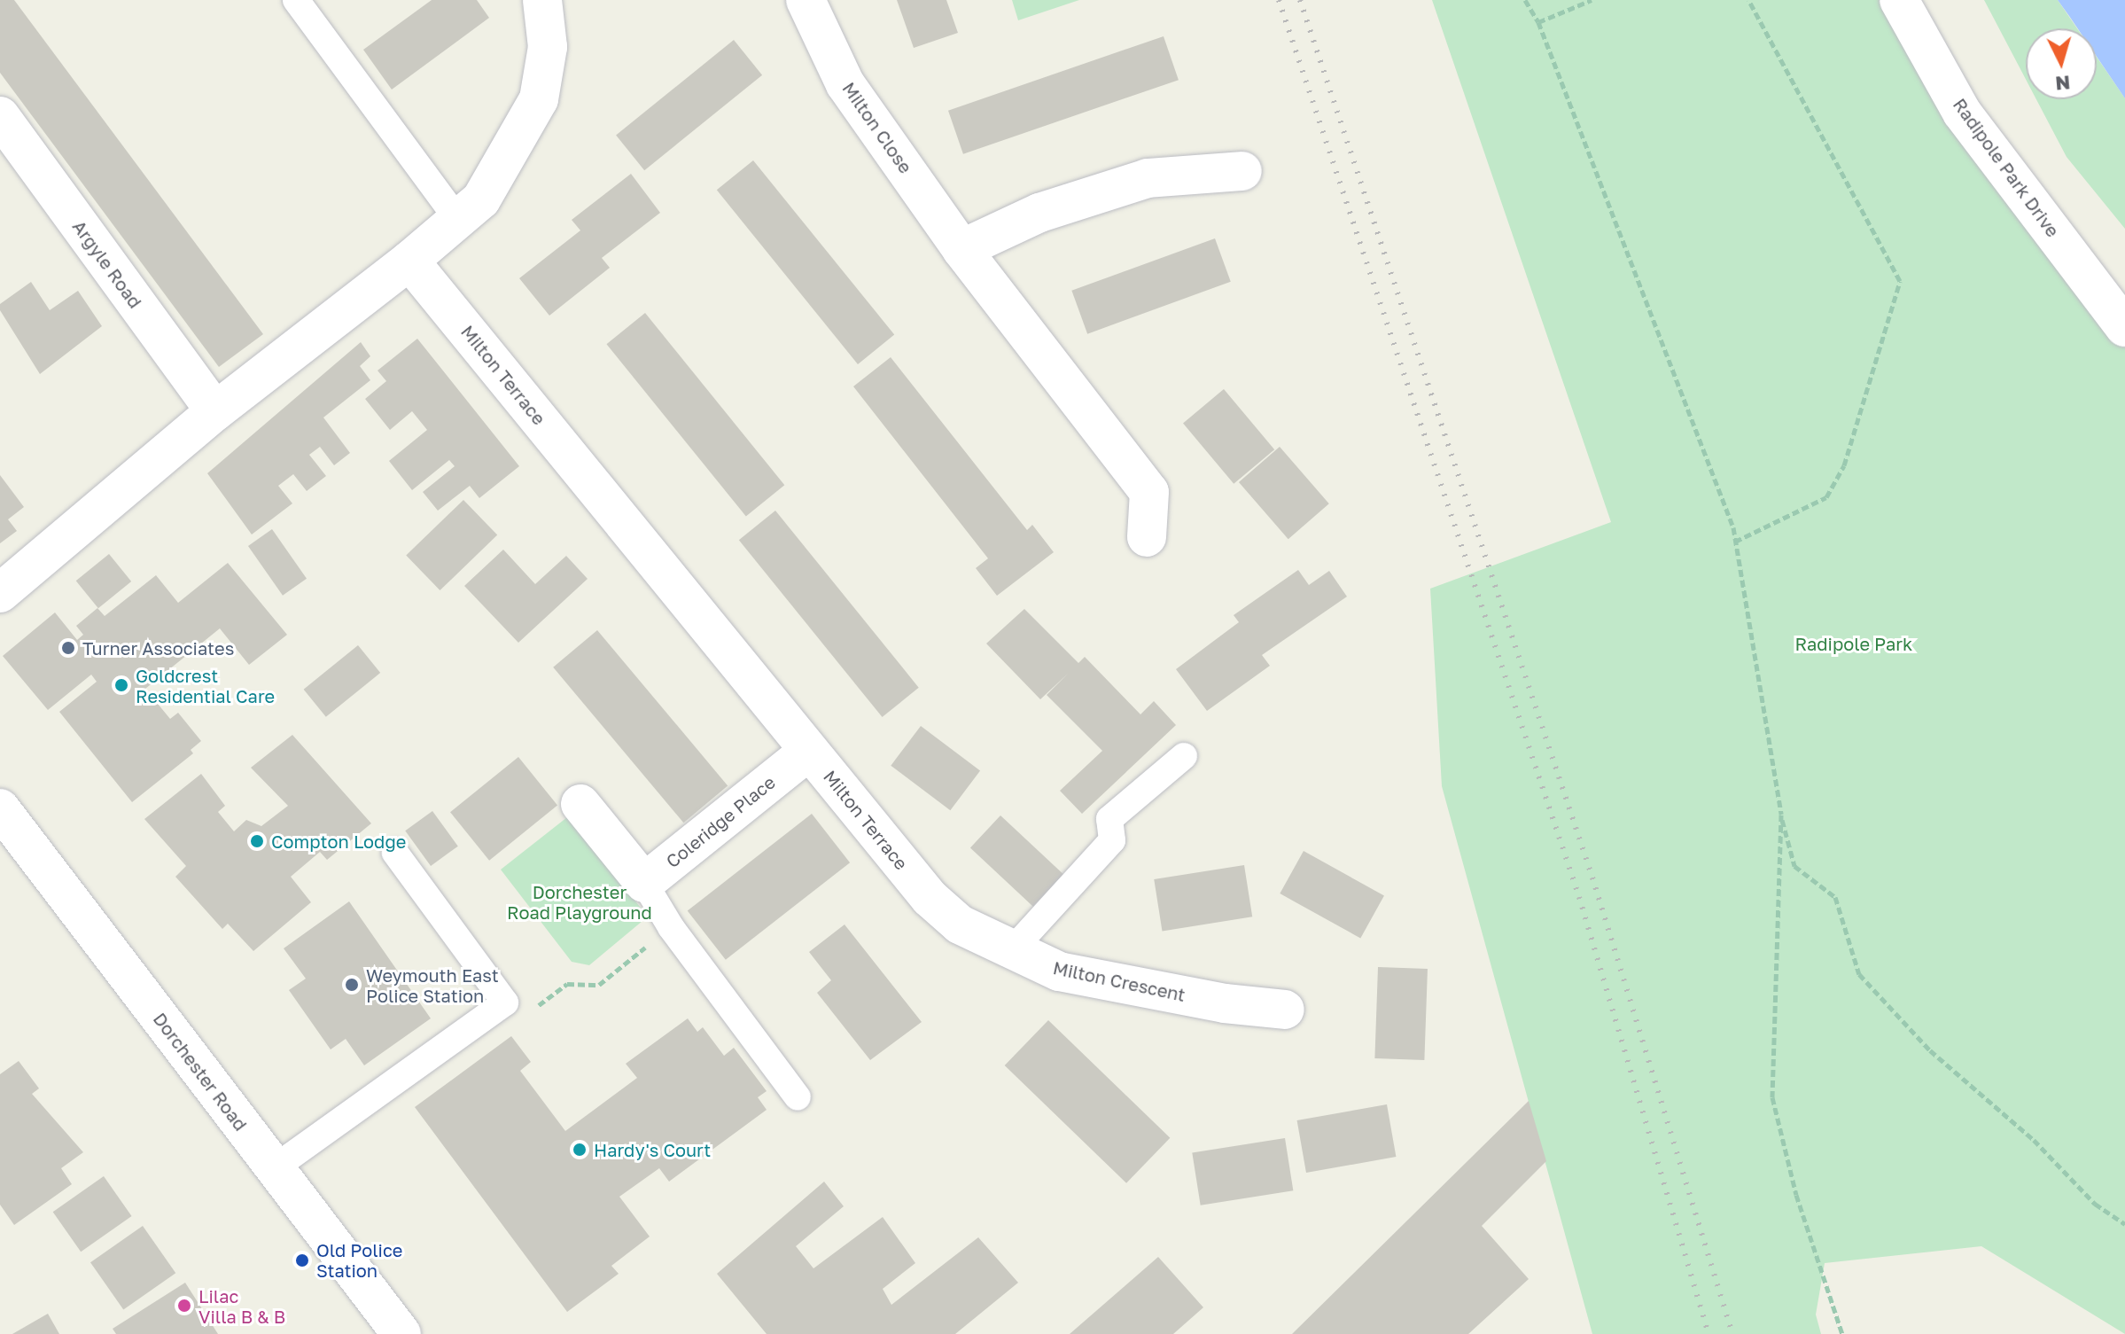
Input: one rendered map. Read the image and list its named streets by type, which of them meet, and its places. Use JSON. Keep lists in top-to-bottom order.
{
  "streets": {
    "street": [
      "Milton Close",
      "Radipole Park Drive",
      "Argyle Road",
      "Milton Terrace",
      "Coleridge Place",
      "Milton Crescent",
      "Dorchester Road"
    ]
  },
  "crossings": [
    ["Milton Terrace", "Coleridge Place"],
    ["Milton Terrace", "Milton Crescent"]
  ],
  "parks": ["Radipole Park", "Dorchester Road Playground"],
  "places": [
    "Turner Associates",
    "Goldcrest Residential Care",
    "Compton Lodge",
    "Weymouth East Police Station",
    "Hardy's Court",
    "Old Police Station",
    "Lilac Villa B & B"
  ],
  "north": "bottom"
}
